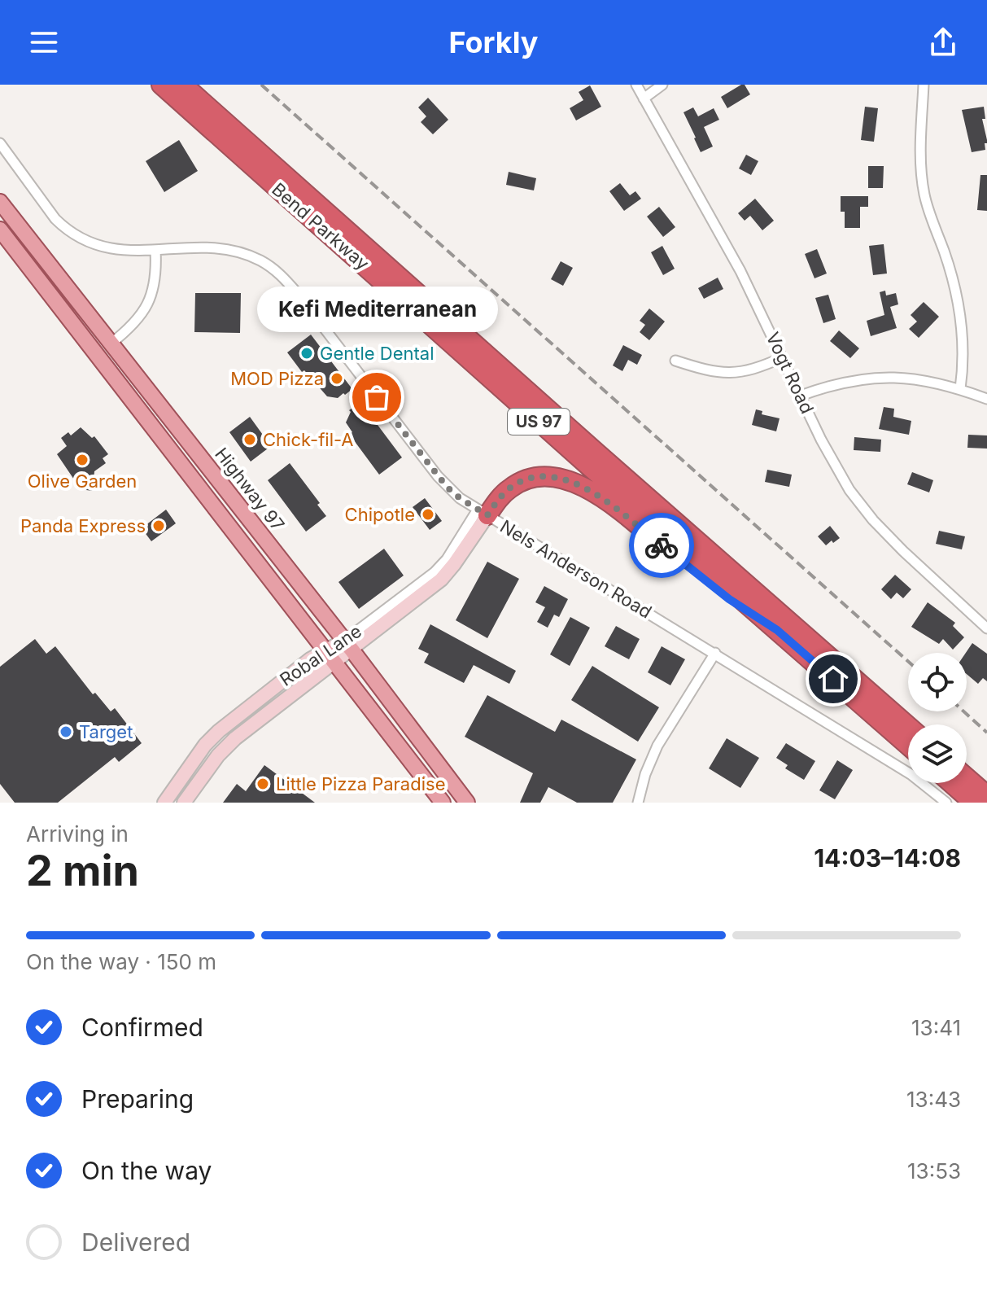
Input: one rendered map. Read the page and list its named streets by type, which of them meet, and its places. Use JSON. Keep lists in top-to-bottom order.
{
  "streets": {
    "highway": ["Bend Parkway", "US 97"],
    "main road": ["Highway 97", "Robal Lane"],
    "street": ["Vogt Road", "Nels Anderson Road"]
  },
  "crossings": [
    ["Highway 97", "Robal Lane"],
    ["Nels Anderson Road", "Robal Lane"]
  ],
  "places": [
    "Gentle Dental",
    "MOD Pizza",
    "Kefi Mediterranean",
    "Chick-fil-A",
    "Olive Garden",
    "Chipotle",
    "Panda Express",
    "Target",
    "Little Pizza Paradise"
  ],
  "page": {
    "header": "Forkly",
    "bubble": "Kefi Mediterranean",
    "heading": ["2 min", "Arriving in", "14:03–14:08"],
    "bar": "On the way · 150 m",
    "list": [
      ["Confirmed", "13:41"],
      ["Preparing", "13:43"],
      ["On the way", "13:53"],
      "Delivered"
    ]
  }
}
